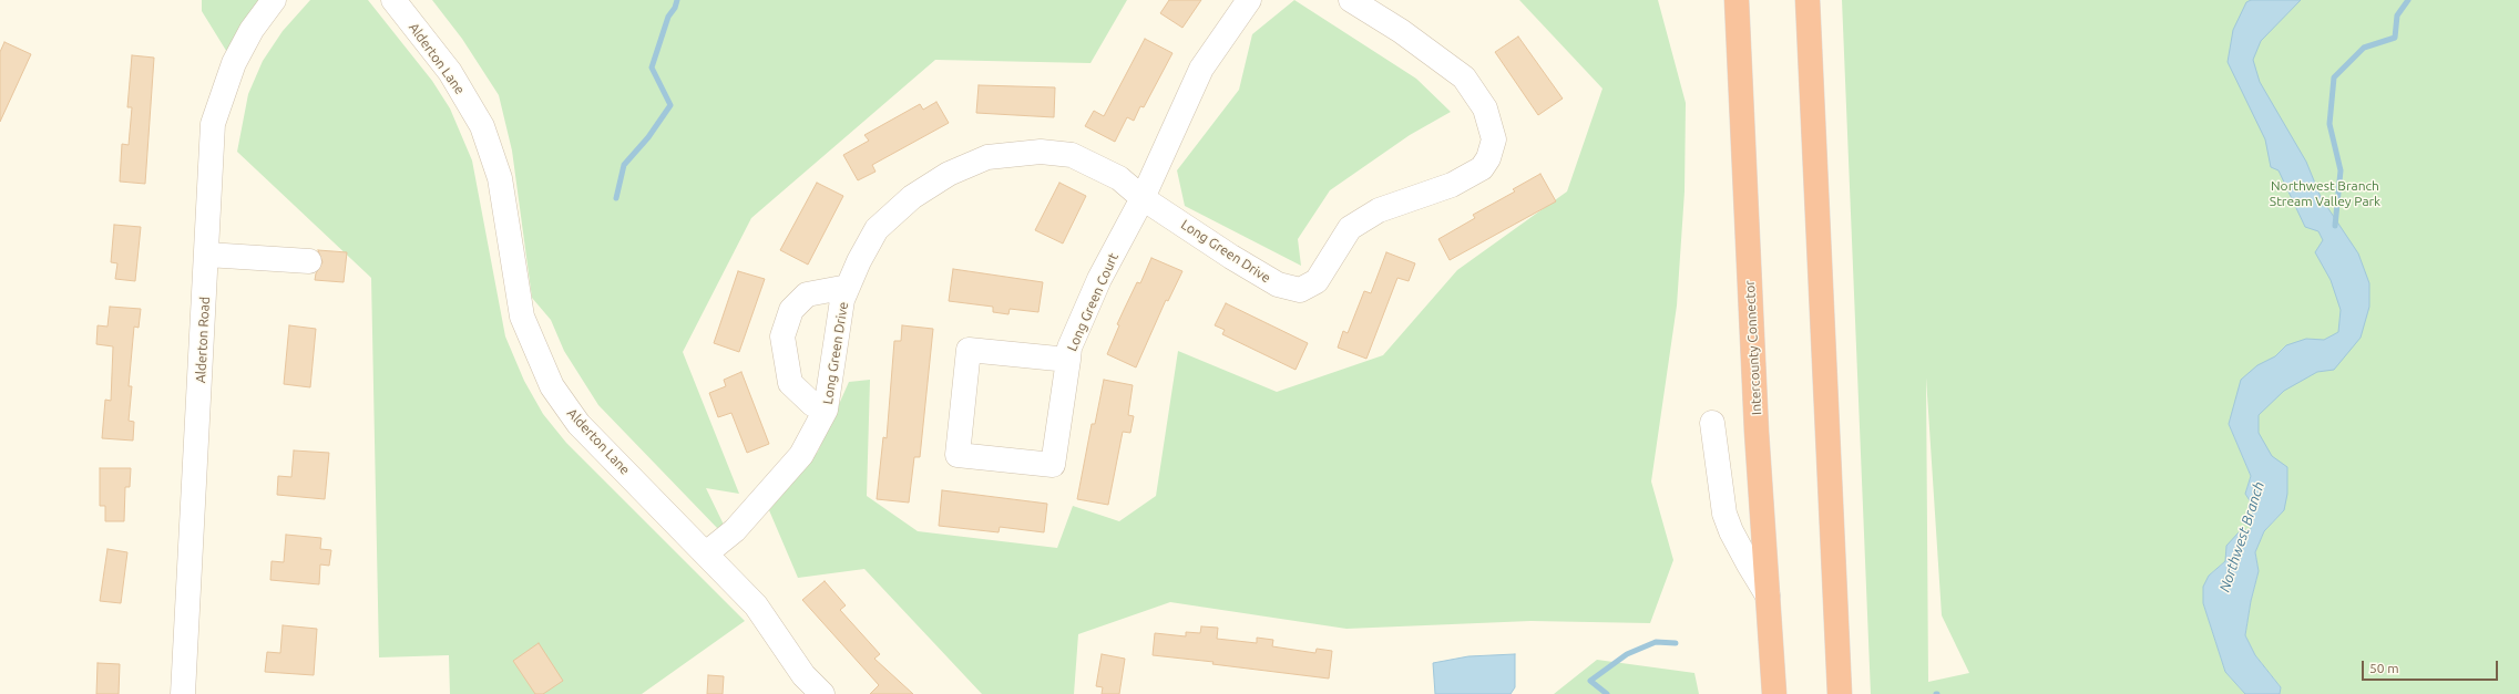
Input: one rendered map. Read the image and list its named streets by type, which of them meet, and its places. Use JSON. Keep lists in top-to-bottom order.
{
  "streets": {
    "highway": ["Intercounty Connector"],
    "street": [
      "Alderton Lane",
      "Long Green Drive",
      "Long Green Court",
      "Alderton Road"
    ]
  },
  "crossings": [
    ["Alderton Lane", "Long Green Drive"],
    ["Long Green Drive", "Long Green Court"]
  ],
  "water": ["Northwest Branch"],
  "parks": ["Northwest Branch Stream Valley Park"],
  "scale_bar": "50 m"
}
